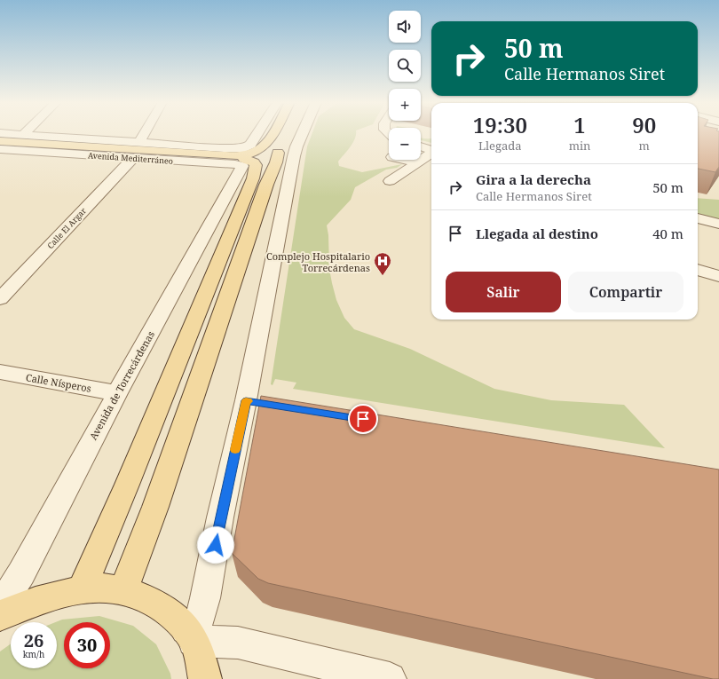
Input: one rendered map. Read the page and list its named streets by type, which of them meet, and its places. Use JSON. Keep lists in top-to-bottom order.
{
  "streets": {
    "street": [
      "Avenida Mediterráneo",
      "Calle El Argar",
      "Calle Nísperos",
      "Avenida de Torrecárdenas"
    ]
  },
  "crossings": [
    ["Avenida Mediterráneo", "Calle El Argar"],
    ["Avenida Mediterráneo", "Avenida de Torrecárdenas"],
    ["Calle Nísperos", "Avenida de Torrecárdenas"]
  ],
  "places": {
    "hospital": ["Complejo Hospitalario Torrecárdenas"]
  },
  "page": {
    "map_buttons": ["+", "−"],
    "turn": ["50 m", "Calle Hermanos Siret"],
    "eta": [
      "19:30",
      "Llegada",
      "1",
      "min",
      "90",
      "m"
    ],
    "list": [
      {
        "name": "Gira a la derecha",
        "note": "Calle Hermanos Siret",
        "value": "50 m"
      },
      {
        "name": "Llegada al destino",
        "value": "40 m"
      }
    ],
    "buttons": ["Salir", "Compartir"],
    "speed": "26 km/h",
    "limit": "30"
  }
}
